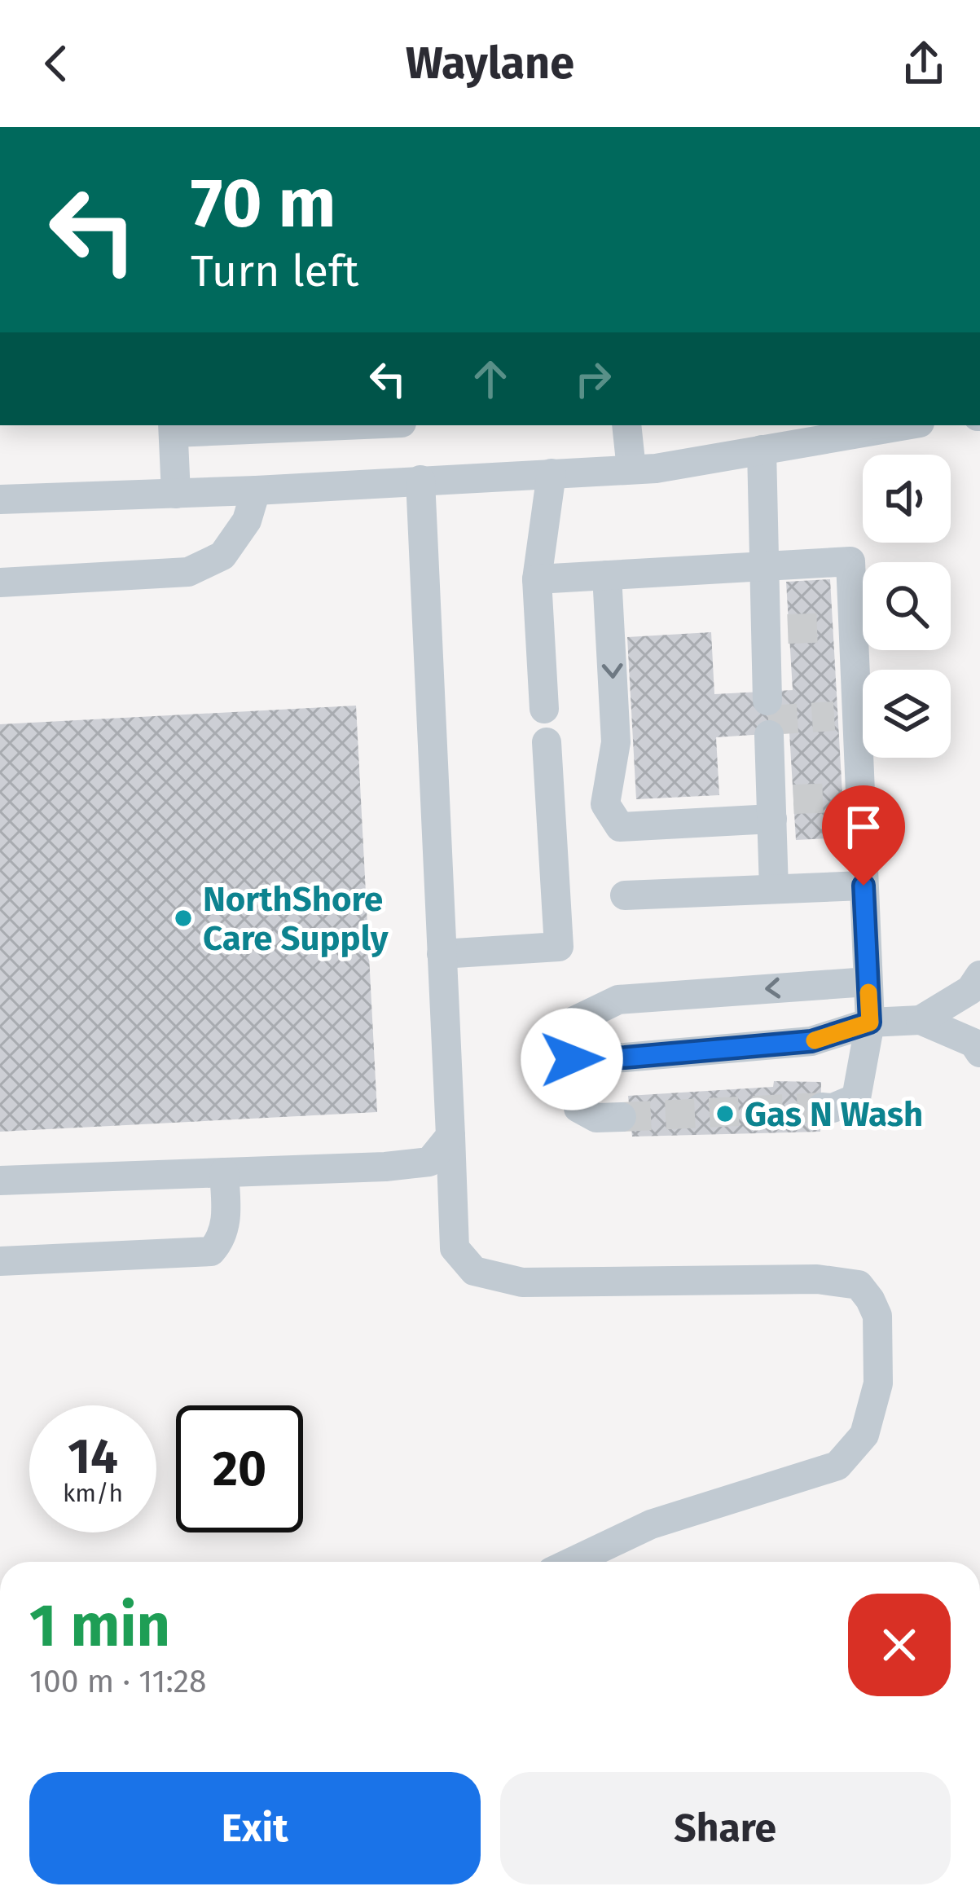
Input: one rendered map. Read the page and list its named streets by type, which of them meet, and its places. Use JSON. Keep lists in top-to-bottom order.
{
  "places": ["NorthShore Care Supply", "Gas N Wash"],
  "page": {
    "header": "Waylane",
    "turn": ["70 m", "Turn left"],
    "speed": "14 km/h",
    "limit": "20",
    "heading": ["1 min", "100 m · 11:28"],
    "buttons": ["Exit", "Share"]
  }
}
